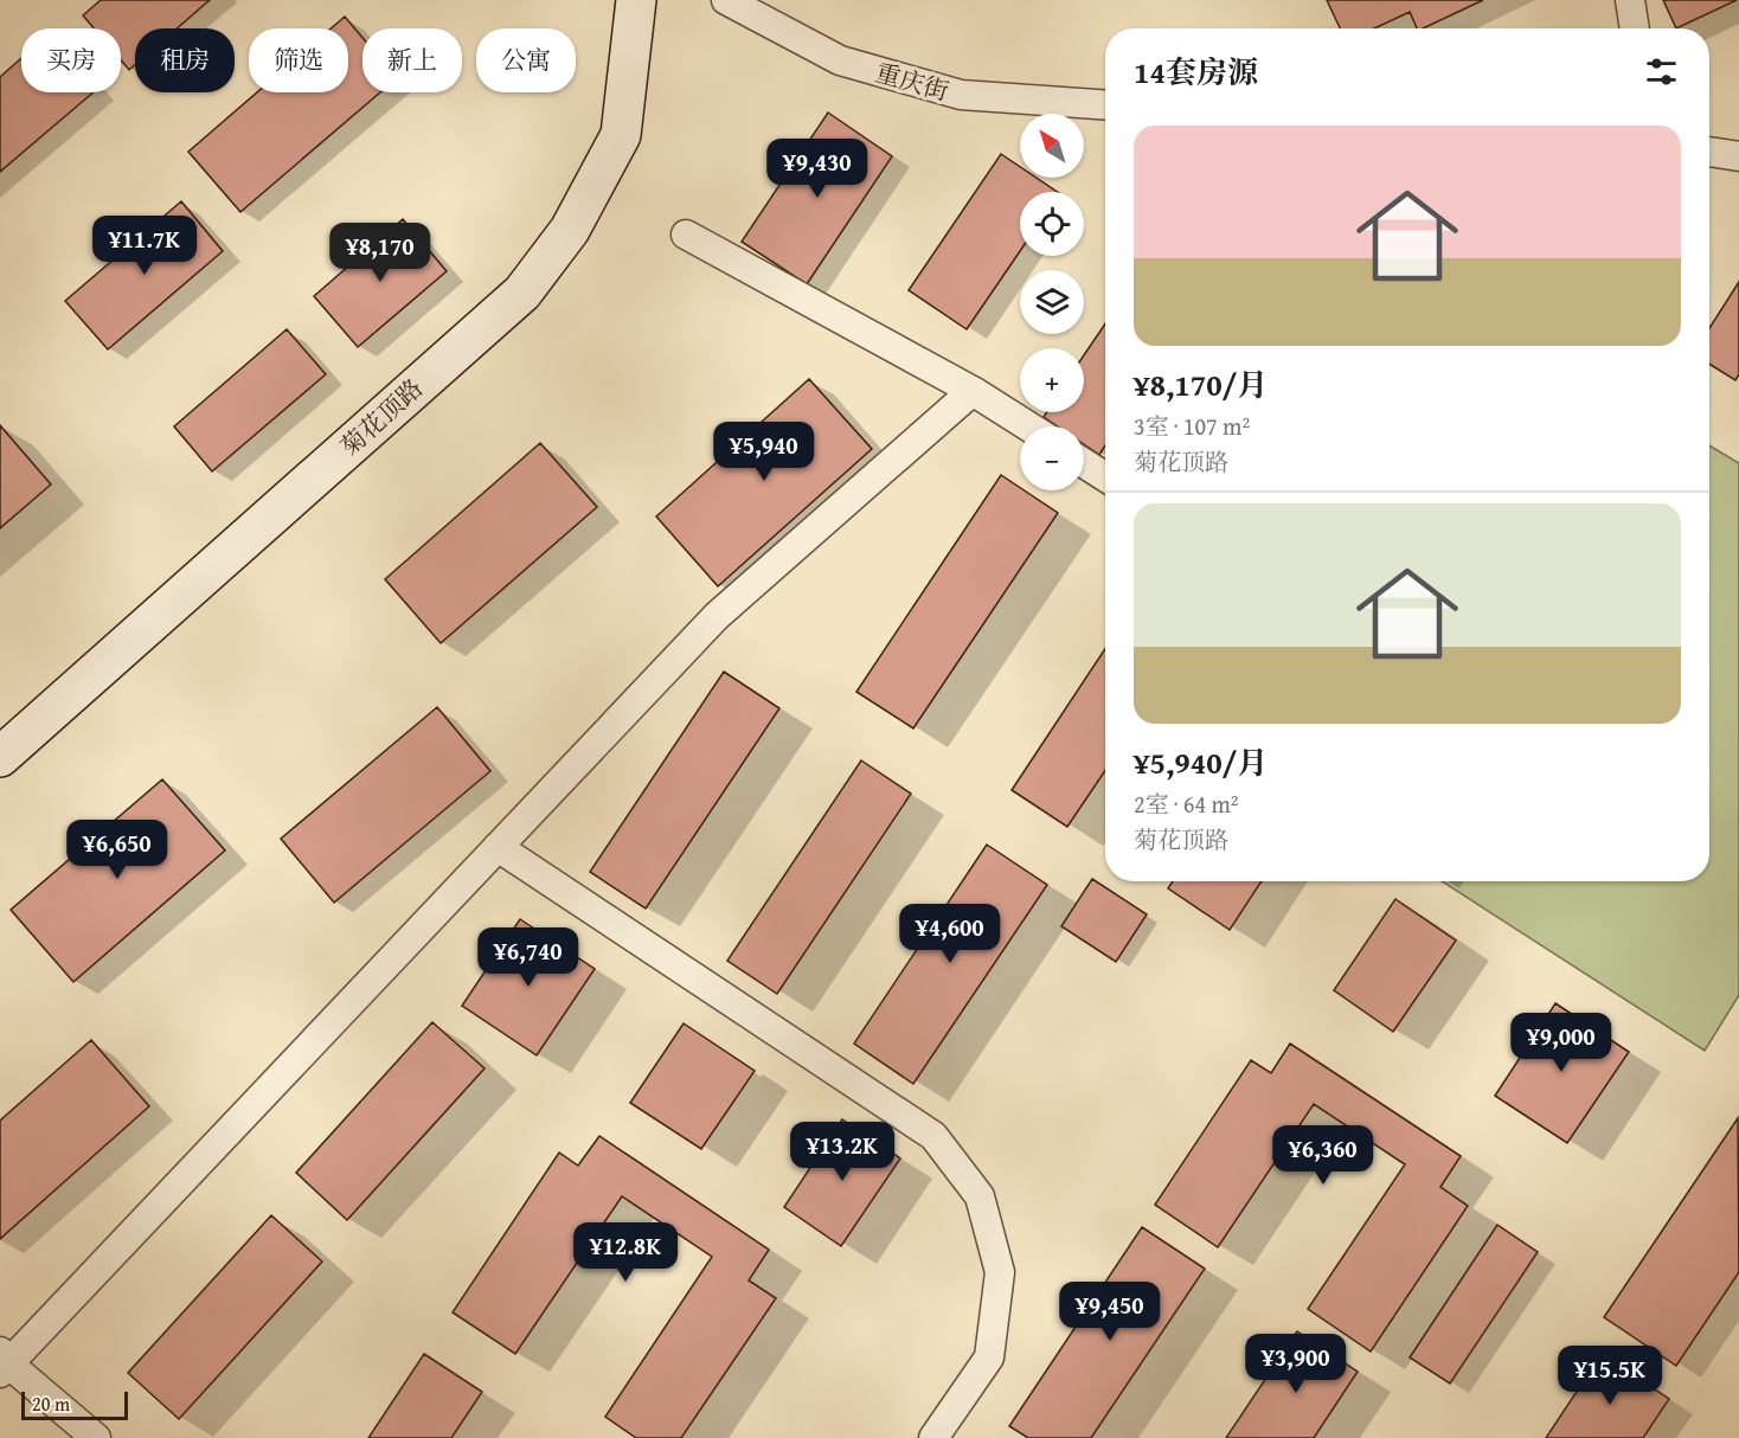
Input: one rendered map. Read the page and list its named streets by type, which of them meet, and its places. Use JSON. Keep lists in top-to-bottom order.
{
  "streets": {
    "street": ["重庆街", "菊花顶路"]
  },
  "scale_bar": "20 m",
  "north": "top left",
  "page": {
    "chip": [
      "买房",
      "租房",
      "筛选",
      "新上",
      "公寓"
    ],
    "heading": "14套房源",
    "map_buttons": ["+", "−"],
    "list": [
      {
        "name": "¥8,170/月",
        "note": "3室 · 107 m² · 菊花顶路"
      },
      {
        "name": "¥5,940/月",
        "note": "2室 · 64 m² · 菊花顶路"
      }
    ],
    "price": [
      "¥9,430",
      "¥11.7K",
      "¥8,170",
      "¥5,940",
      "¥6,650",
      "¥4,600",
      "¥6,740",
      "¥9,000",
      "¥13.2K",
      "¥6,360",
      "¥12.8K",
      "¥9,450",
      "¥3,900",
      "¥15.5K"
    ],
    "scale": "20 m"
  }
}
